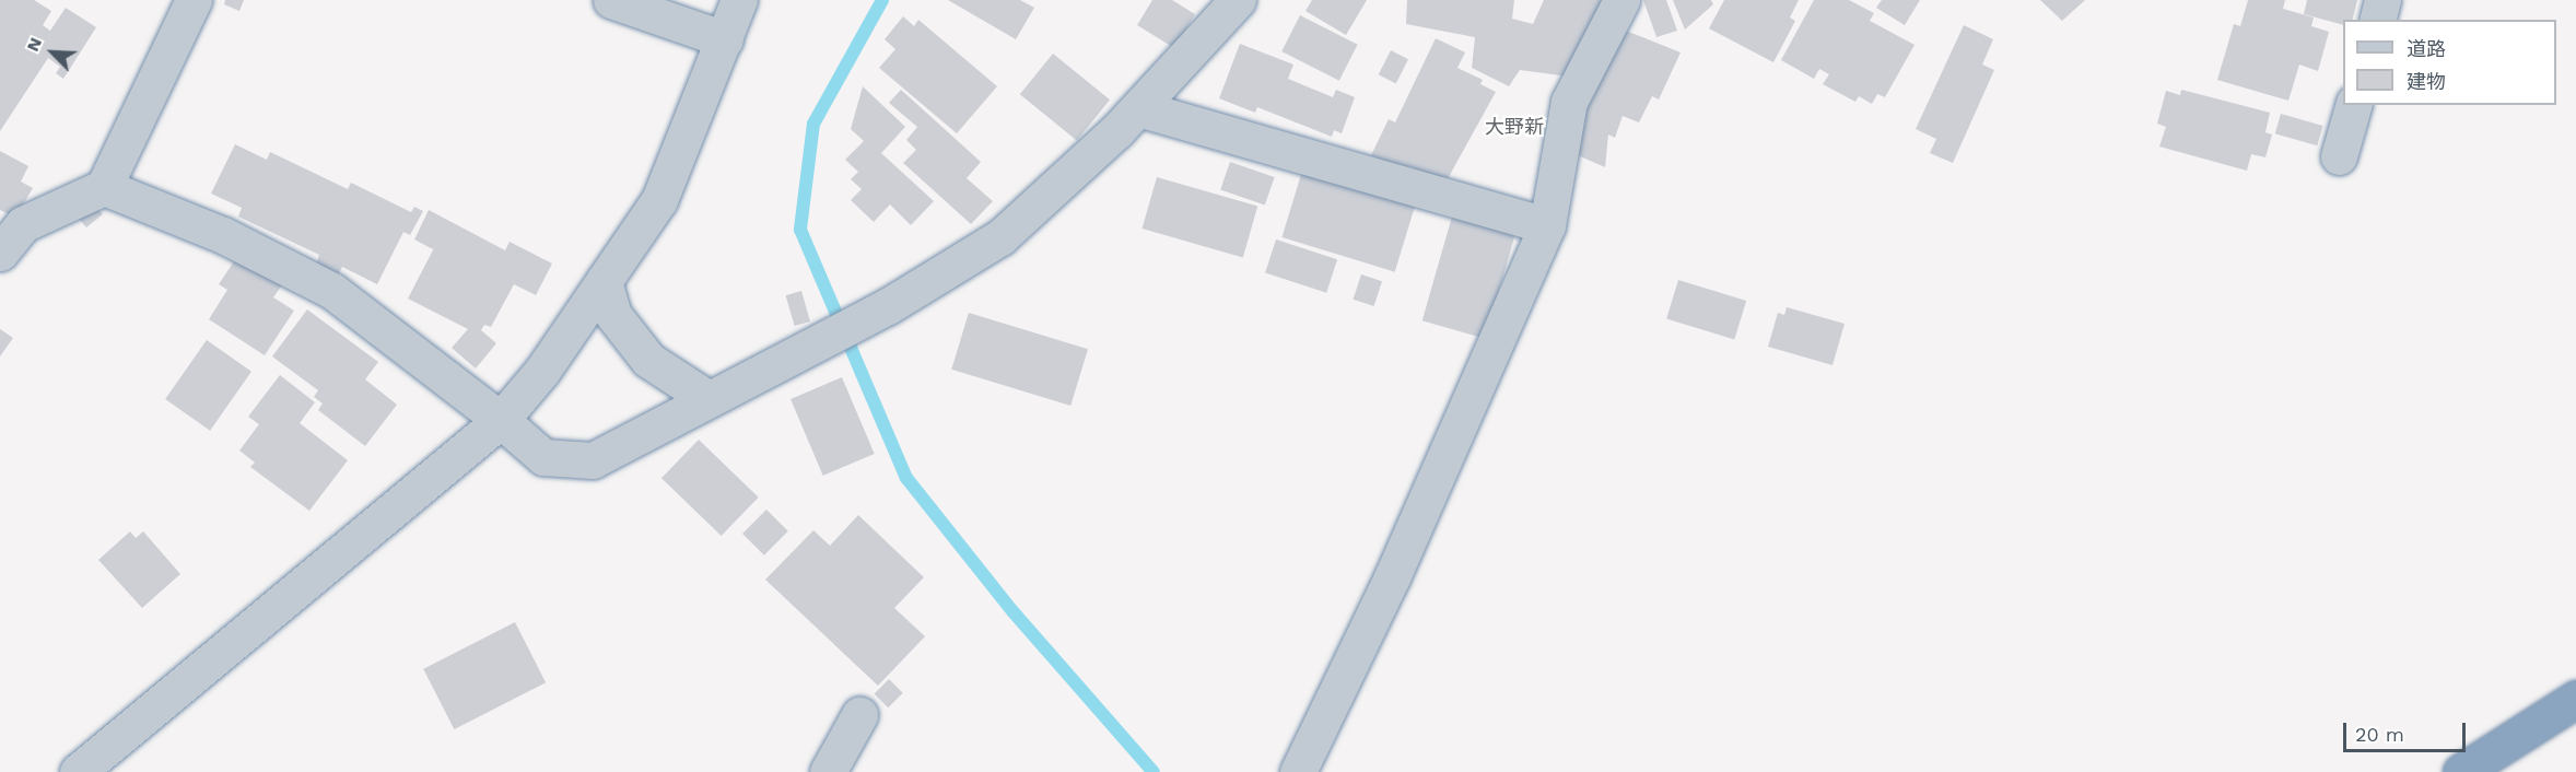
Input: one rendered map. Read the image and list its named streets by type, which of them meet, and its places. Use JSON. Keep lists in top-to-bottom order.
{
  "districts": ["大野新"],
  "legend": ["道路", "建物"],
  "scale_bar": "20 m",
  "north": "top left"
}
